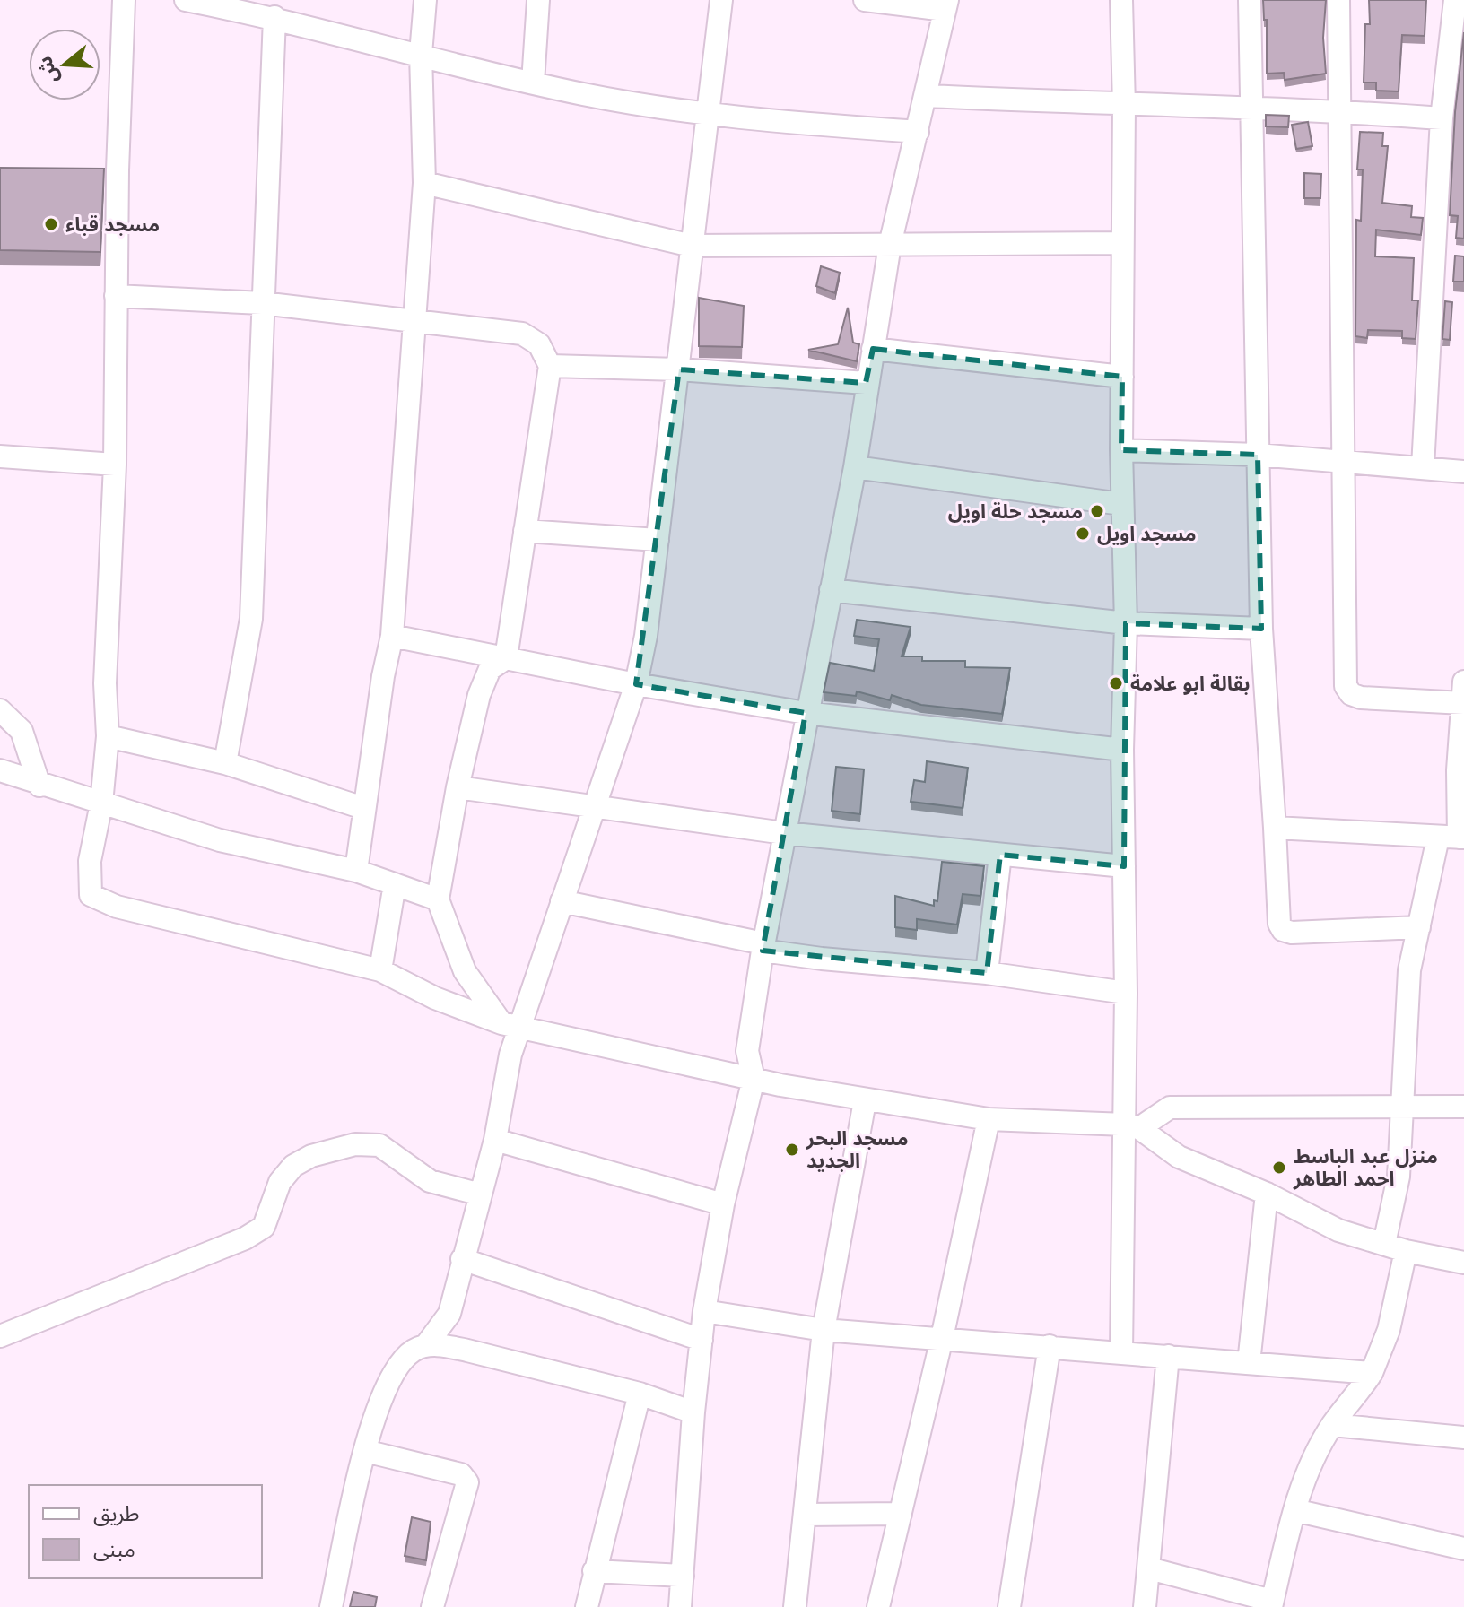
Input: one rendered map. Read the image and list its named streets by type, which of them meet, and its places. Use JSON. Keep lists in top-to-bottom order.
{
  "places": [
    "مسجد قباء",
    "مسجد حلة اويل",
    "مسجد اويل",
    "بقالة ابو علامة",
    "مسجد البحر الجديد",
    "منزل عبد الباسط احمد الطاهر"
  ],
  "legend": ["طريق", "مبنى"],
  "north": "left"
}
